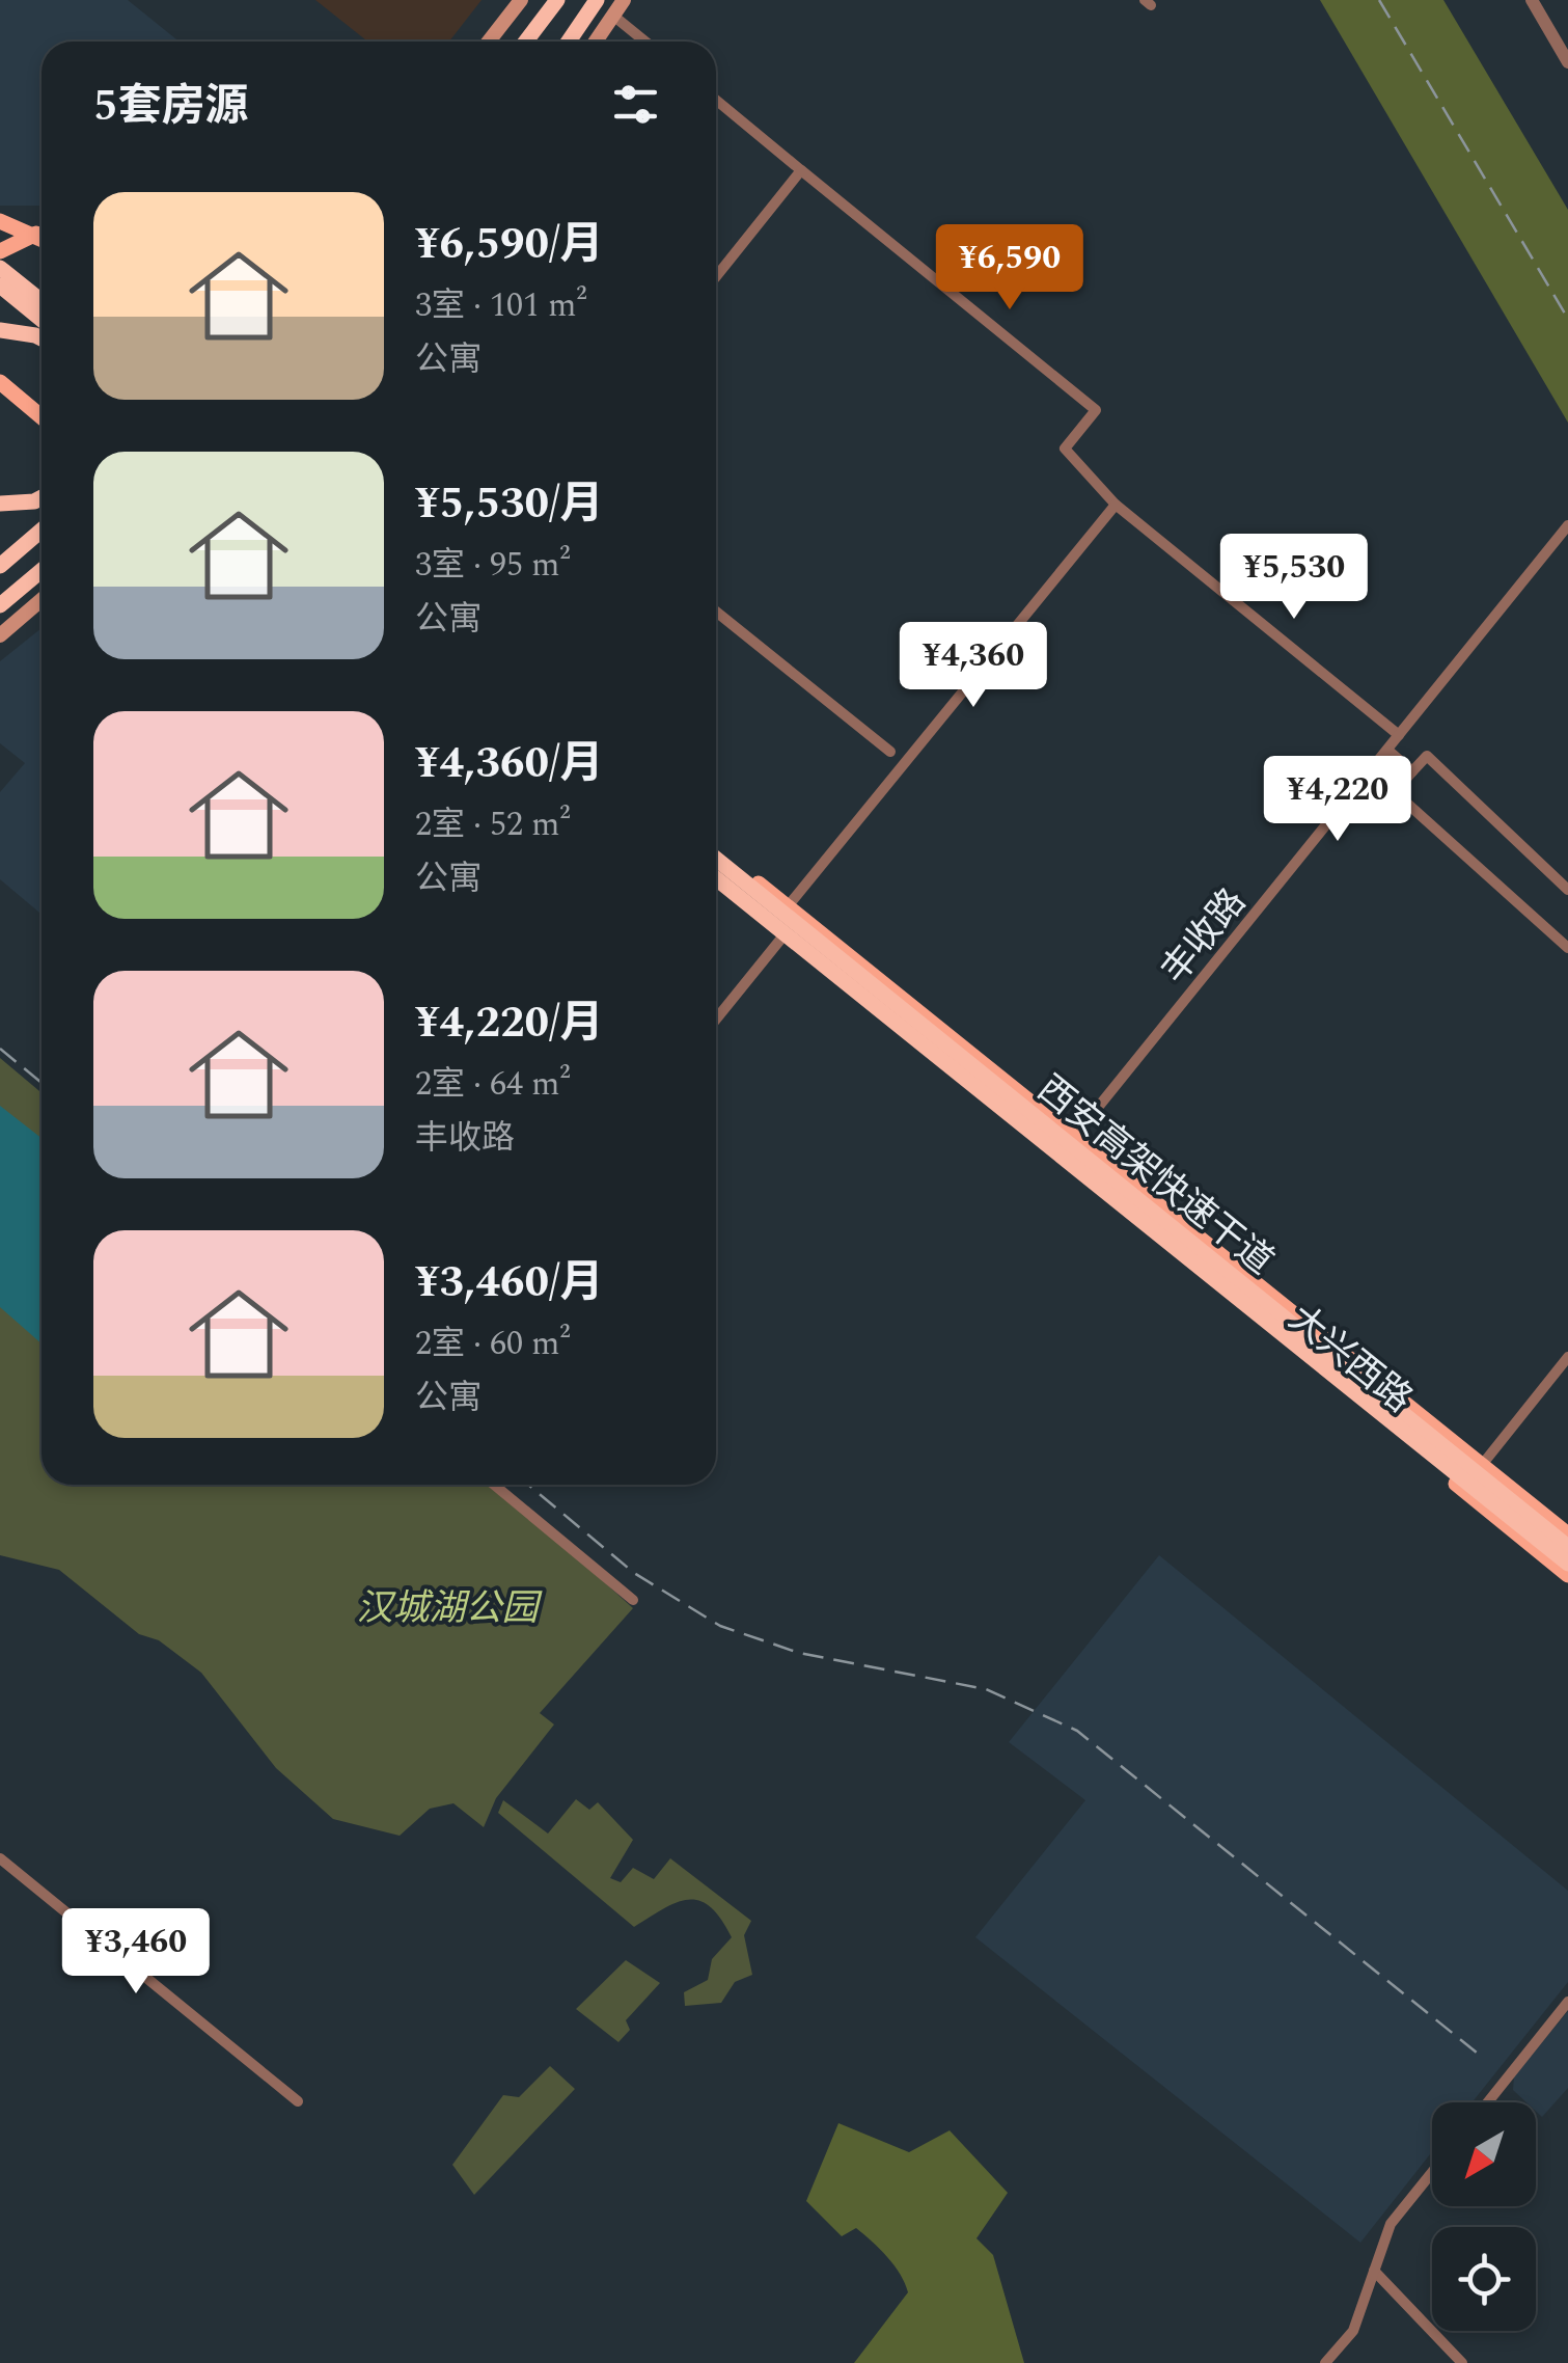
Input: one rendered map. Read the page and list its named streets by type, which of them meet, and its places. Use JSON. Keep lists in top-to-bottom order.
{
  "streets": {
    "highway": ["西安高架快速干道"],
    "main road": ["大兴西路"],
    "street": ["丰收路"]
  },
  "crossings": [
    ["丰收路", "大兴西路"]
  ],
  "parks": ["汉城湖公园"],
  "north": "bottom left",
  "page": {
    "heading": "5套房源",
    "list": [
      {
        "name": "¥6,590/月",
        "note": "3室 · 101 m² · 公寓"
      },
      {
        "name": "¥5,530/月",
        "note": "3室 · 95 m² · 公寓"
      },
      {
        "name": "¥4,360/月",
        "note": "2室 · 52 m² · 公寓"
      },
      {
        "name": "¥4,220/月",
        "note": "2室 · 64 m² · 丰收路"
      },
      {
        "name": "¥3,460/月",
        "note": "2室 · 60 m² · 公寓"
      }
    ],
    "price": [
      "¥6,590",
      "¥5,530",
      "¥4,360",
      "¥4,220",
      "¥3,460"
    ]
  }
}
